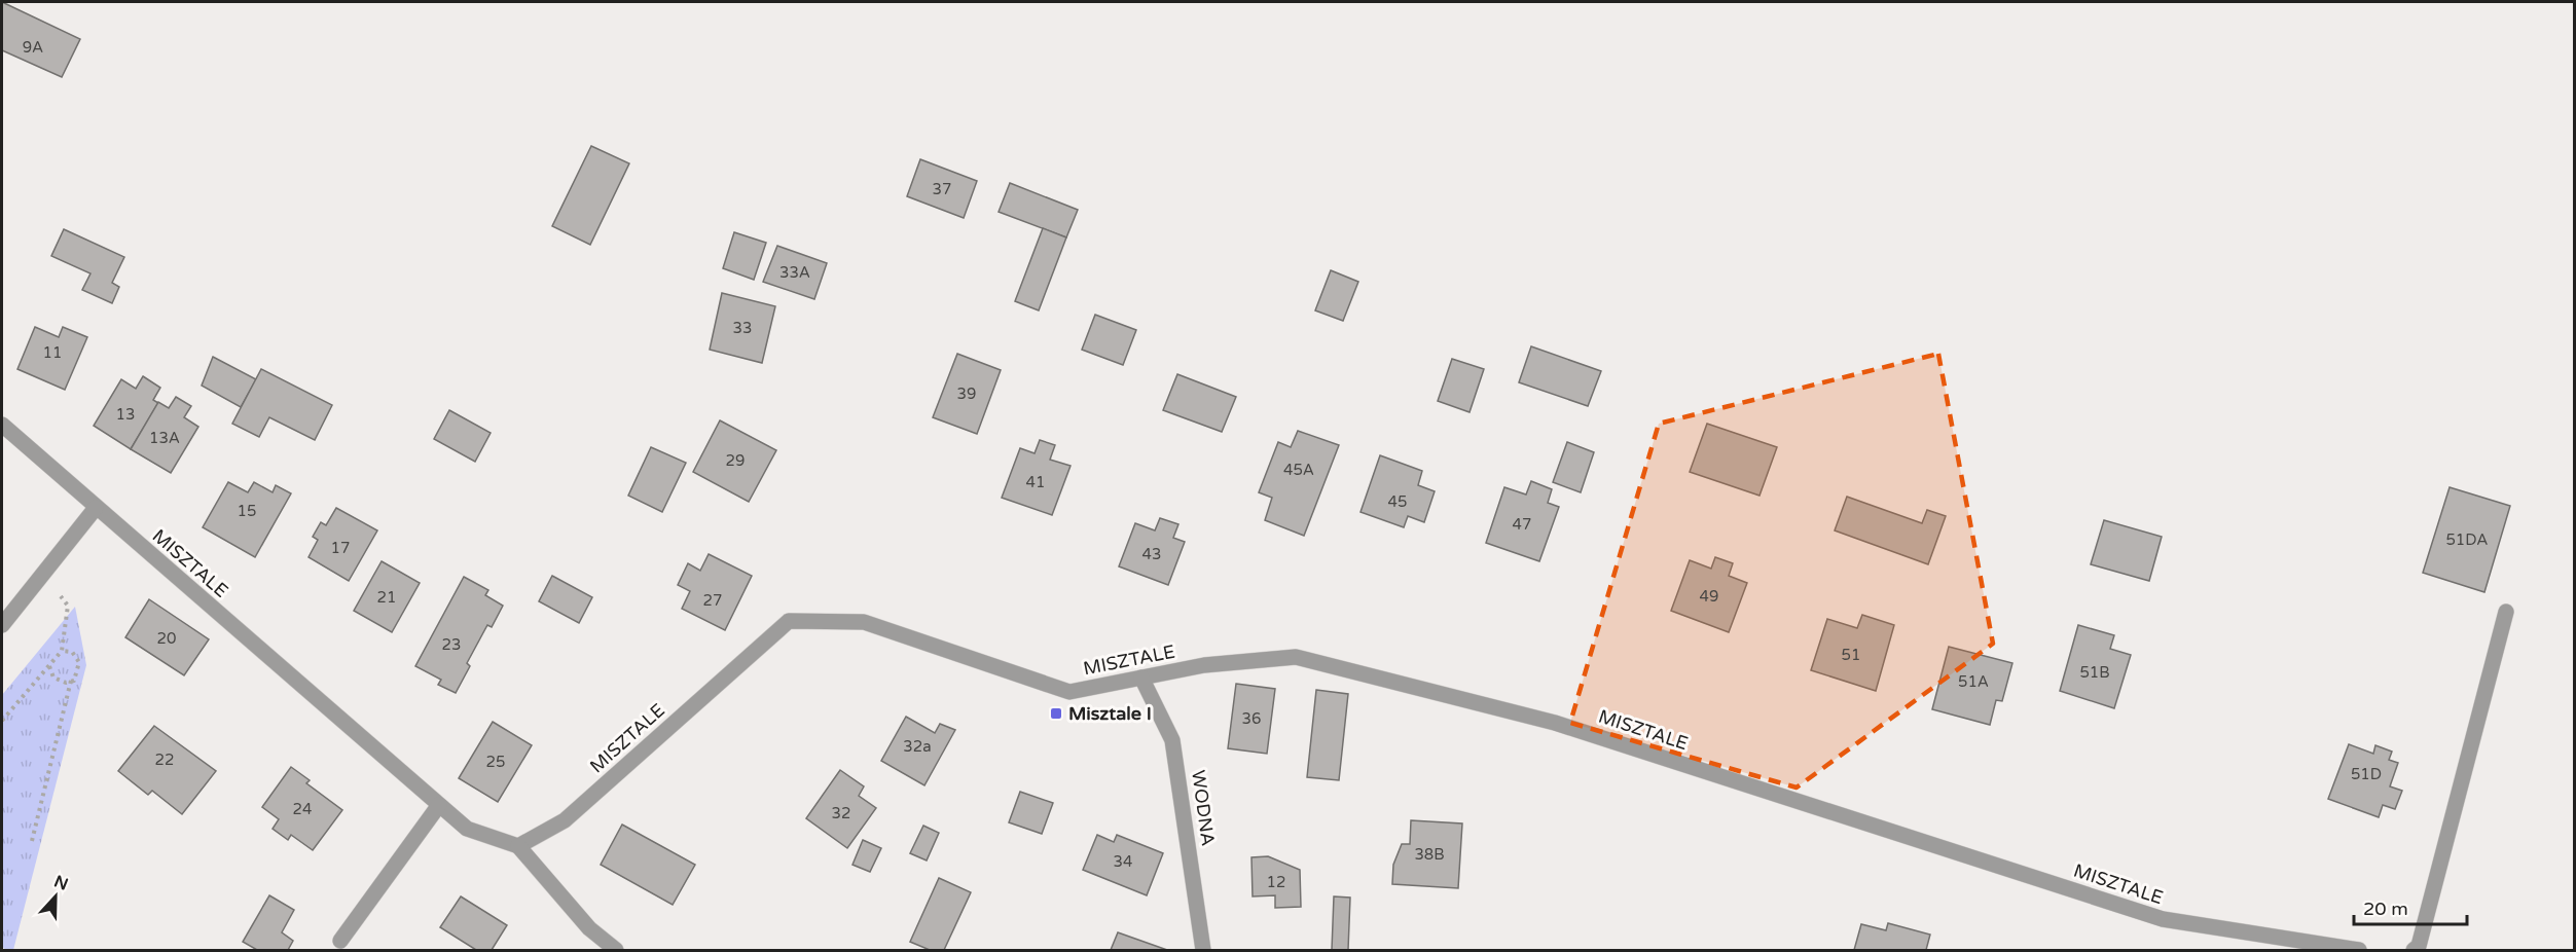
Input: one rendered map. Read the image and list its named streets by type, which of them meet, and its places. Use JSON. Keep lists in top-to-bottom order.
{
  "streets": {
    "street": ["MISZTALE", "WODNA"]
  },
  "crossings": [
    ["MISZTALE", "WODNA"]
  ],
  "places": {
    "transit": ["Misztale I"]
  },
  "house_numbers": [
    "9A",
    "37",
    "33A",
    "33",
    "11",
    "39",
    "13",
    "13A",
    "29",
    "45A",
    "41",
    "45",
    "15",
    "47",
    "51DA",
    "17",
    "43",
    "49",
    "21",
    "27",
    "20",
    "23",
    "51",
    "51B",
    "51A",
    "36",
    "32a",
    "22",
    "25",
    "51D",
    "24",
    "32",
    "38B",
    "34",
    "12"
  ],
  "scale_bar": "20 m",
  "north": "top"
}
